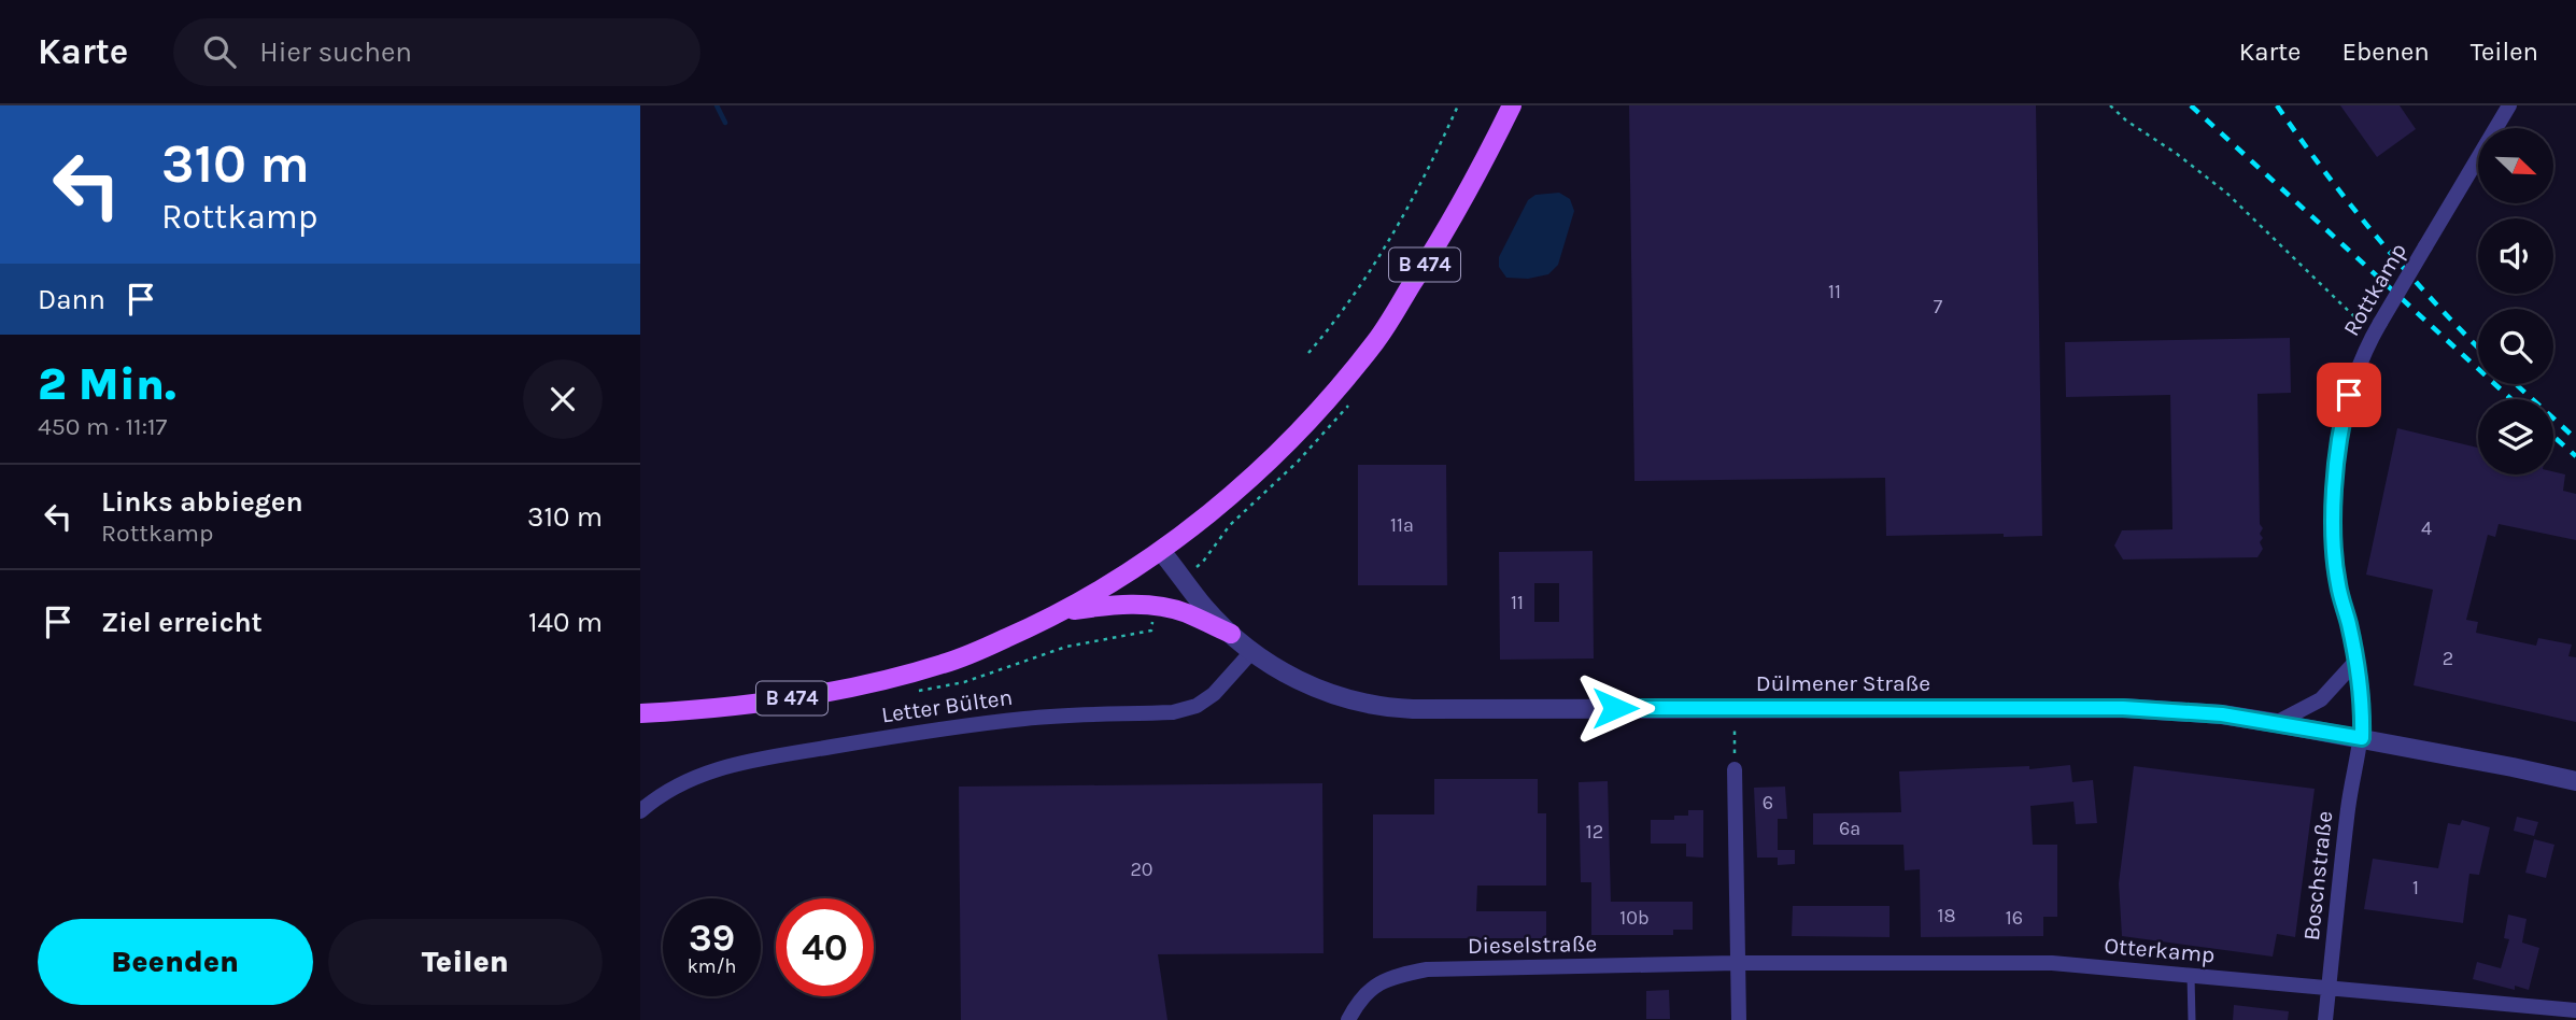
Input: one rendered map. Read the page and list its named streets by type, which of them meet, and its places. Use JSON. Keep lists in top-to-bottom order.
{
  "streets": {
    "main road": ["B 474"],
    "street": [
      "Rottkamp",
      "Dülmener Straße",
      "Letter Bülten",
      "Boschstraße",
      "Dieselstraße",
      "Otterkamp"
    ]
  },
  "crossings": [
    ["B 474", "Dülmener Straße"],
    ["Rottkamp", "Dülmener Straße"],
    ["Rottkamp", "Boschstraße"],
    ["Dülmener Straße", "Letter Bülten"],
    ["Dülmener Straße", "Boschstraße"],
    ["Boschstraße", "Otterkamp"],
    ["Dieselstraße", "Otterkamp"]
  ],
  "house_numbers": [
    "11",
    "7",
    "11a",
    "4",
    "11",
    "2",
    "6",
    "6a",
    "12",
    "20",
    "1",
    "18",
    "10b",
    "16"
  ],
  "north": "bottom right",
  "page": {
    "header": "Karte",
    "search": "Hier suchen",
    "nav": ["Karte", "Ebenen", "Teilen"],
    "turn": ["310 m", "Rottkamp"],
    "then": "Dann",
    "heading": ["2 Min.", "450 m · 11:17"],
    "list": [
      {
        "name": "Links abbiegen",
        "note": "Rottkamp",
        "value": "310 m"
      },
      {
        "name": "Ziel erreicht",
        "value": "140 m"
      }
    ],
    "speed": "39 km/h",
    "limit": "40",
    "buttons": ["Beenden", "Teilen"]
  }
}
